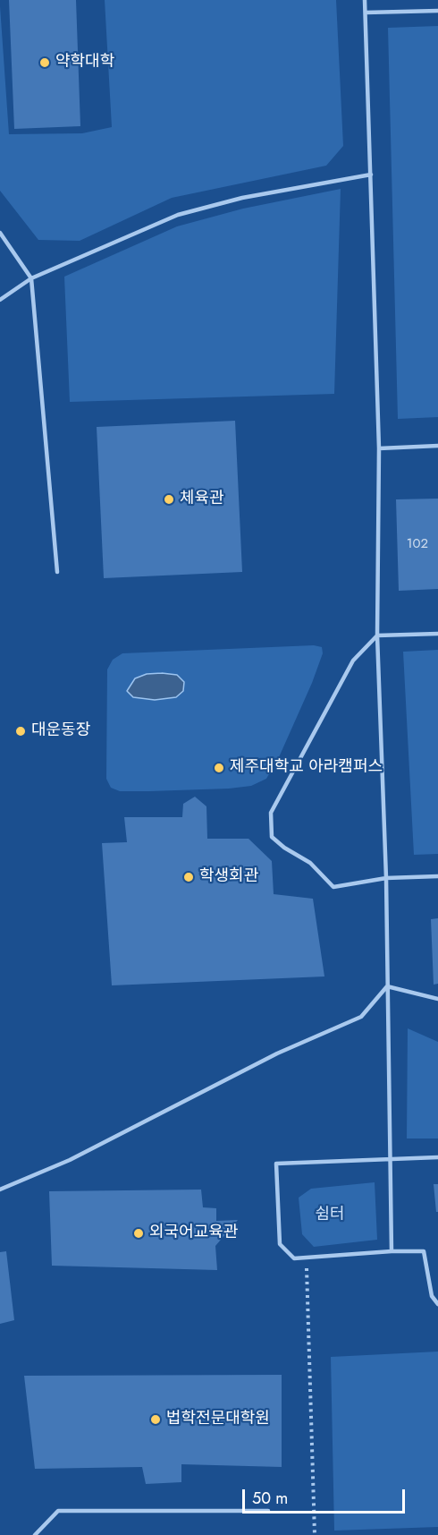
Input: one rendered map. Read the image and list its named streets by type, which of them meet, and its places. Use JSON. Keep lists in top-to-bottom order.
{
  "parks": ["쉼터"],
  "places": [
    "약학대학",
    "체육관",
    "대운동장",
    "제주대학교 아라캠퍼스",
    "학생회관",
    "외국어교육관",
    "법학전문대학원"
  ],
  "house_numbers": ["102"],
  "scale_bar": "50 m"
}
